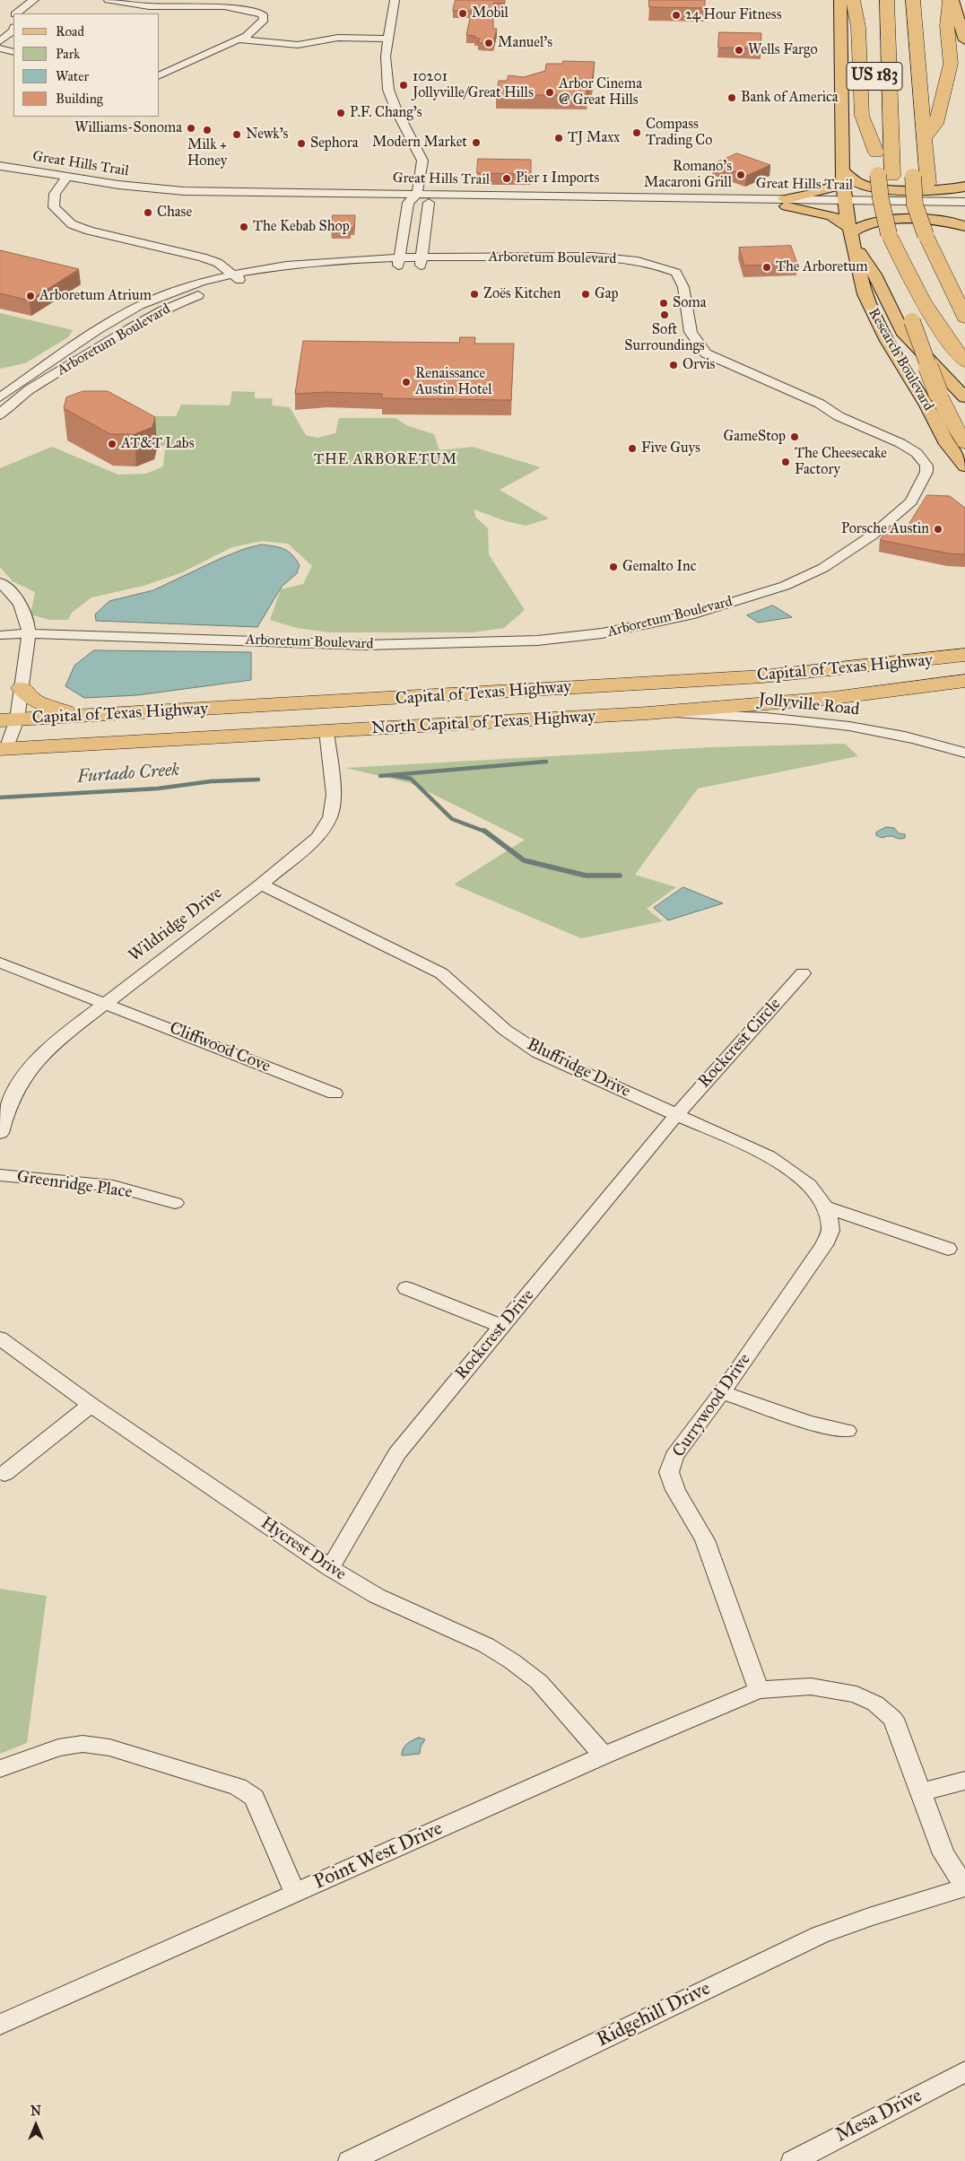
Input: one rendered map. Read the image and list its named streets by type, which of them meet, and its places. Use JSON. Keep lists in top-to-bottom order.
{
  "streets": {
    "highway": ["US 183", "Capital of Texas Highway", "North Capital of Texas Highway"],
    "main road": ["Research Boulevard"],
    "street": [
      "Great Hills Trail",
      "Arboretum Boulevard",
      "Jollyville Road",
      "Wildridge Drive",
      "Rockcrest Circle",
      "Cliffwood Cove",
      "Bluffridge Drive",
      "Greenridge Place",
      "Rockcrest Drive",
      "Currywood Drive",
      "Hycrest Drive",
      "Point West Drive",
      "Ridgehill Drive",
      "Mesa Drive"
    ]
  },
  "crossings": [
    ["Great Hills Trail", "Research Boulevard"],
    ["Jollyville Road", "North Capital of Texas Highway"],
    ["North Capital of Texas Highway", "Wildridge Drive"],
    ["Wildridge Drive", "Cliffwood Cove"],
    ["Wildridge Drive", "Bluffridge Drive"],
    ["Rockcrest Circle", "Bluffridge Drive"],
    ["Rockcrest Circle", "Rockcrest Drive"],
    ["Bluffridge Drive", "Rockcrest Drive"],
    ["Bluffridge Drive", "Currywood Drive"],
    ["Rockcrest Drive", "Hycrest Drive"],
    ["Currywood Drive", "Point West Drive"],
    ["Hycrest Drive", "Point West Drive"]
  ],
  "districts": ["THE ARBORETUM"],
  "water": ["Furtado Creek"],
  "places": [
    "Mobil",
    "24 Hour Fitness",
    "Manuel's",
    "Wells Fargo",
    "10201 Jollyville/Great Hills",
    "Arbor Cinema @ Great Hills",
    "Bank of America",
    "P.F. Chang's",
    "Williams-Sonoma",
    "Milk + Honey",
    "Compass Trading Co",
    "Newk's",
    "TJ Maxx",
    "Modern Market",
    "Sephora",
    "Romano's Macaroni Grill",
    "Pier 1 Imports",
    "Chase",
    "The Kebab Shop",
    "The Arboretum",
    "Zoës Kitchen",
    "Gap",
    "Arboretum Atrium",
    "Soma",
    "Soft Surroundings",
    "Orvis",
    "Renaissance Austin Hotel",
    "GameStop",
    "AT&T Labs",
    "Five Guys",
    "The Cheesecake Factory",
    "Porsche Austin",
    "Gemalto Inc"
  ],
  "legend": [
    "Road",
    "Park",
    "Water",
    "Building"
  ],
  "north": "top"
}
